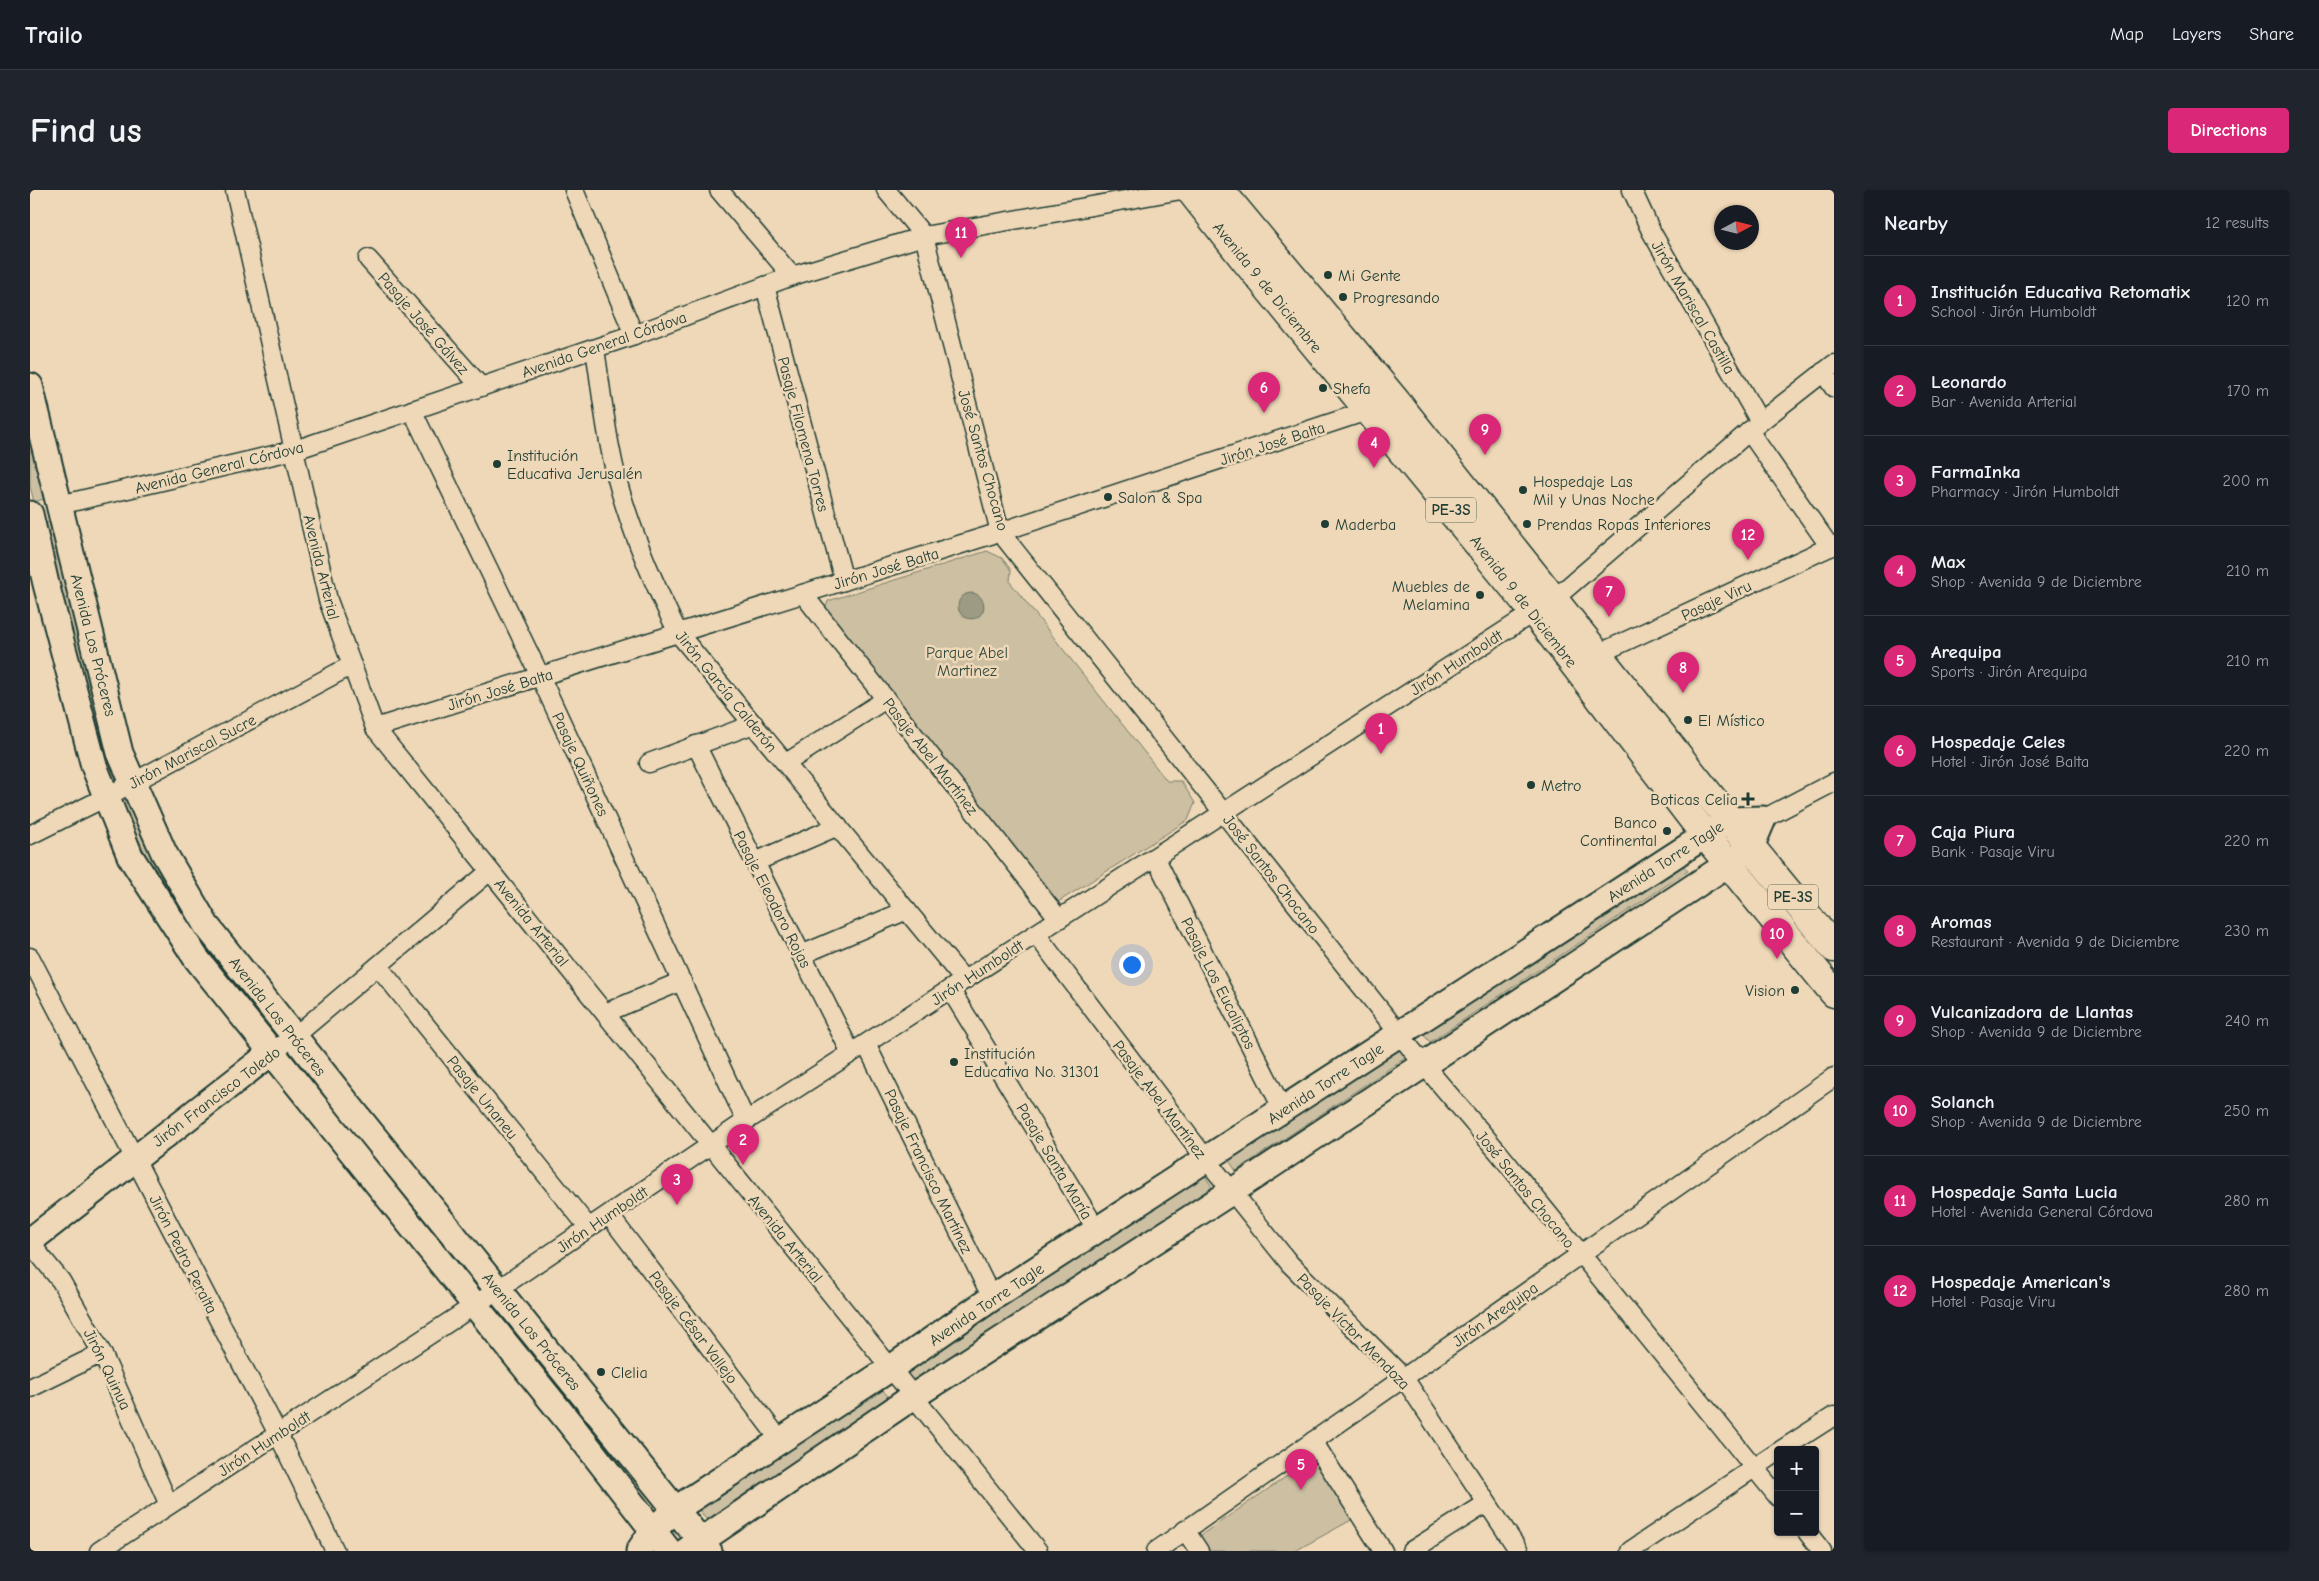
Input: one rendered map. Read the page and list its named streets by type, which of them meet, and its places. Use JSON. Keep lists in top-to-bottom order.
{
  "streets": {
    "main road": ["Avenida 9 de Diciembre", "PE-3S"],
    "street": [
      "Jirón Mariscal Castilla",
      "Pasaje José Gálvez",
      "Avenida General Córdova",
      "Pasaje Filomena Torres",
      "Jirón José Balta",
      "José Santos Chocano",
      "Avenida Arterial",
      "Pasaje Viru",
      "Avenida Los Próceres",
      "Jirón Humboldt",
      "Jirón García Calderón",
      "Jirón Mariscal Sucre",
      "Pasaje Abel Martínez",
      "Pasaje Quiñones",
      "Avenida Torre Tagle",
      "Pasaje Eleodoro Rojas",
      "Pasaje Los Eucaliptos",
      "Jirón Francisco Toledo",
      "Pasaje Unaneu",
      "Pasaje Santa María",
      "Pasaje Francisco Martínez",
      "Jirón Pedro Peralta",
      "Jirón Arequipa",
      "Pasaje César Vallejo",
      "Pasaje Víctor Mendoza",
      "Jirón Quinua"
    ]
  },
  "crossings": [
    ["Avenida 9 de Diciembre", "Jirón José Balta"],
    ["Avenida 9 de Diciembre", "Pasaje Viru"],
    ["Avenida 9 de Diciembre", "Jirón Humboldt"],
    ["Avenida 9 de Diciembre", "Avenida Torre Tagle"],
    ["Jirón Mariscal Castilla", "Pasaje Viru"],
    ["Jirón Mariscal Castilla", "Jirón Humboldt"],
    ["Pasaje José Gálvez", "Avenida General Córdova"],
    ["Avenida General Córdova", "Pasaje Filomena Torres"],
    ["Avenida General Córdova", "José Santos Chocano"],
    ["Avenida General Córdova", "Avenida Arterial"],
    ["Avenida General Córdova", "Avenida Los Próceres"],
    ["Avenida General Córdova", "Jirón García Calderón"],
    ["Avenida General Córdova", "Pasaje Quiñones"],
    ["Pasaje Filomena Torres", "Jirón José Balta"],
    ["Jirón José Balta", "José Santos Chocano"],
    ["Jirón José Balta", "Avenida Arterial"],
    ["Jirón José Balta", "Jirón García Calderón"],
    ["Jirón José Balta", "Pasaje Abel Martínez"],
    ["Jirón José Balta", "Pasaje Quiñones"],
    ["José Santos Chocano", "Jirón Humboldt"],
    ["José Santos Chocano", "Avenida Torre Tagle"],
    ["José Santos Chocano", "Jirón Arequipa"],
    ["Avenida Arterial", "Jirón Humboldt"],
    ["Avenida Arterial", "Jirón Mariscal Sucre"],
    ["Avenida Arterial", "Avenida Torre Tagle"],
    ["Avenida Arterial", "Jirón Francisco Toledo"],
    ["Avenida Los Próceres", "Jirón Humboldt"],
    ["Avenida Los Próceres", "Jirón Mariscal Sucre"],
    ["Avenida Los Próceres", "Avenida Torre Tagle"],
    ["Avenida Los Próceres", "Jirón Francisco Toledo"],
    ["Jirón Humboldt", "Jirón García Calderón"],
    ["Jirón Humboldt", "Pasaje Abel Martínez"],
    ["Jirón Humboldt", "Pasaje Quiñones"],
    ["Jirón Humboldt", "Pasaje Eleodoro Rojas"],
    ["Jirón Humboldt", "Pasaje Los Eucaliptos"],
    ["Jirón Humboldt", "Pasaje Unaneu"],
    ["Jirón Humboldt", "Pasaje Santa María"],
    ["Jirón Humboldt", "Pasaje Francisco Martínez"],
    ["Jirón Humboldt", "Jirón Pedro Peralta"],
    ["Jirón Humboldt", "Pasaje César Vallejo"],
    ["Jirón Humboldt", "Jirón Quinua"],
    ["Jirón García Calderón", "Pasaje Santa María"],
    ["Pasaje Abel Martínez", "Avenida Torre Tagle"],
    ["Pasaje Abel Martínez", "Pasaje Víctor Mendoza"],
    ["Avenida Torre Tagle", "Pasaje Los Eucaliptos"],
    ["Avenida Torre Tagle", "Pasaje Santa María"],
    ["Avenida Torre Tagle", "Pasaje Francisco Martínez"],
    ["Avenida Torre Tagle", "Pasaje César Vallejo"],
    ["Pasaje Eleodoro Rojas", "Pasaje Francisco Martínez"],
    ["Jirón Francisco Toledo", "Pasaje Unaneu"],
    ["Jirón Francisco Toledo", "Jirón Pedro Peralta"],
    ["Jirón Francisco Toledo", "Jirón Quinua"],
    ["Jirón Arequipa", "Pasaje Víctor Mendoza"]
  ],
  "parks": ["Parque Abel Martinez"],
  "places": {
    "other": [
      "Mi Gente",
      "Progresando",
      "Shefa",
      "Institución Educativa Jerusalén",
      "Hospedaje Las Mil y Unas Noche",
      "Salon & Spa",
      "Maderba",
      "Prendas Ropas Interiores",
      "Muebles de Melamina",
      "El Místico",
      "Metro",
      "Banco Continental",
      "Vision",
      "Institución Educativa No. 31301",
      "Clelia"
    ],
    "health": ["Boticas Celia"]
  },
  "north": "right",
  "page": {
    "header": "Trailo",
    "nav": ["Map", "Layers", "Share"],
    "buttons": "Directions",
    "title": "Find us",
    "heading": ["Nearby", "12 results"],
    "pins": [
      "11",
      "6",
      "9",
      "4",
      "12",
      "7",
      "8",
      "1",
      "10",
      "2",
      "3",
      "5"
    ],
    "list": [
      {
        "mark": "1",
        "name": "Institución Educativa Retomatix",
        "note": "School · Jirón Humboldt",
        "value": "120 m"
      },
      {
        "mark": "2",
        "name": "Leonardo",
        "note": "Bar · Avenida Arterial",
        "value": "170 m"
      },
      {
        "mark": "3",
        "name": "FarmaInka",
        "note": "Pharmacy · Jirón Humboldt",
        "value": "200 m"
      },
      {
        "mark": "4",
        "name": "Max",
        "note": "Shop · Avenida 9 de Diciembre",
        "value": "210 m"
      },
      {
        "mark": "5",
        "name": "Arequipa",
        "note": "Sports · Jirón Arequipa",
        "value": "210 m"
      },
      {
        "mark": "6",
        "name": "Hospedaje Celes",
        "note": "Hotel · Jirón José Balta",
        "value": "220 m"
      },
      {
        "mark": "7",
        "name": "Caja Piura",
        "note": "Bank · Pasaje Viru",
        "value": "220 m"
      },
      {
        "mark": "8",
        "name": "Aromas",
        "note": "Restaurant · Avenida 9 de Diciembre",
        "value": "230 m"
      },
      {
        "mark": "9",
        "name": "Vulcanizadora de Llantas",
        "note": "Shop · Avenida 9 de Diciembre",
        "value": "240 m"
      },
      {
        "mark": "10",
        "name": "Solanch",
        "note": "Shop · Avenida 9 de Diciembre",
        "value": "250 m"
      },
      {
        "mark": "11",
        "name": "Hospedaje Santa Lucia",
        "note": "Hotel · Avenida General Córdova",
        "value": "280 m"
      },
      {
        "mark": "12",
        "name": "Hospedaje American's",
        "note": "Hotel · Pasaje Viru",
        "value": "280 m"
      }
    ],
    "map_buttons": ["+", "−"]
  }
}
